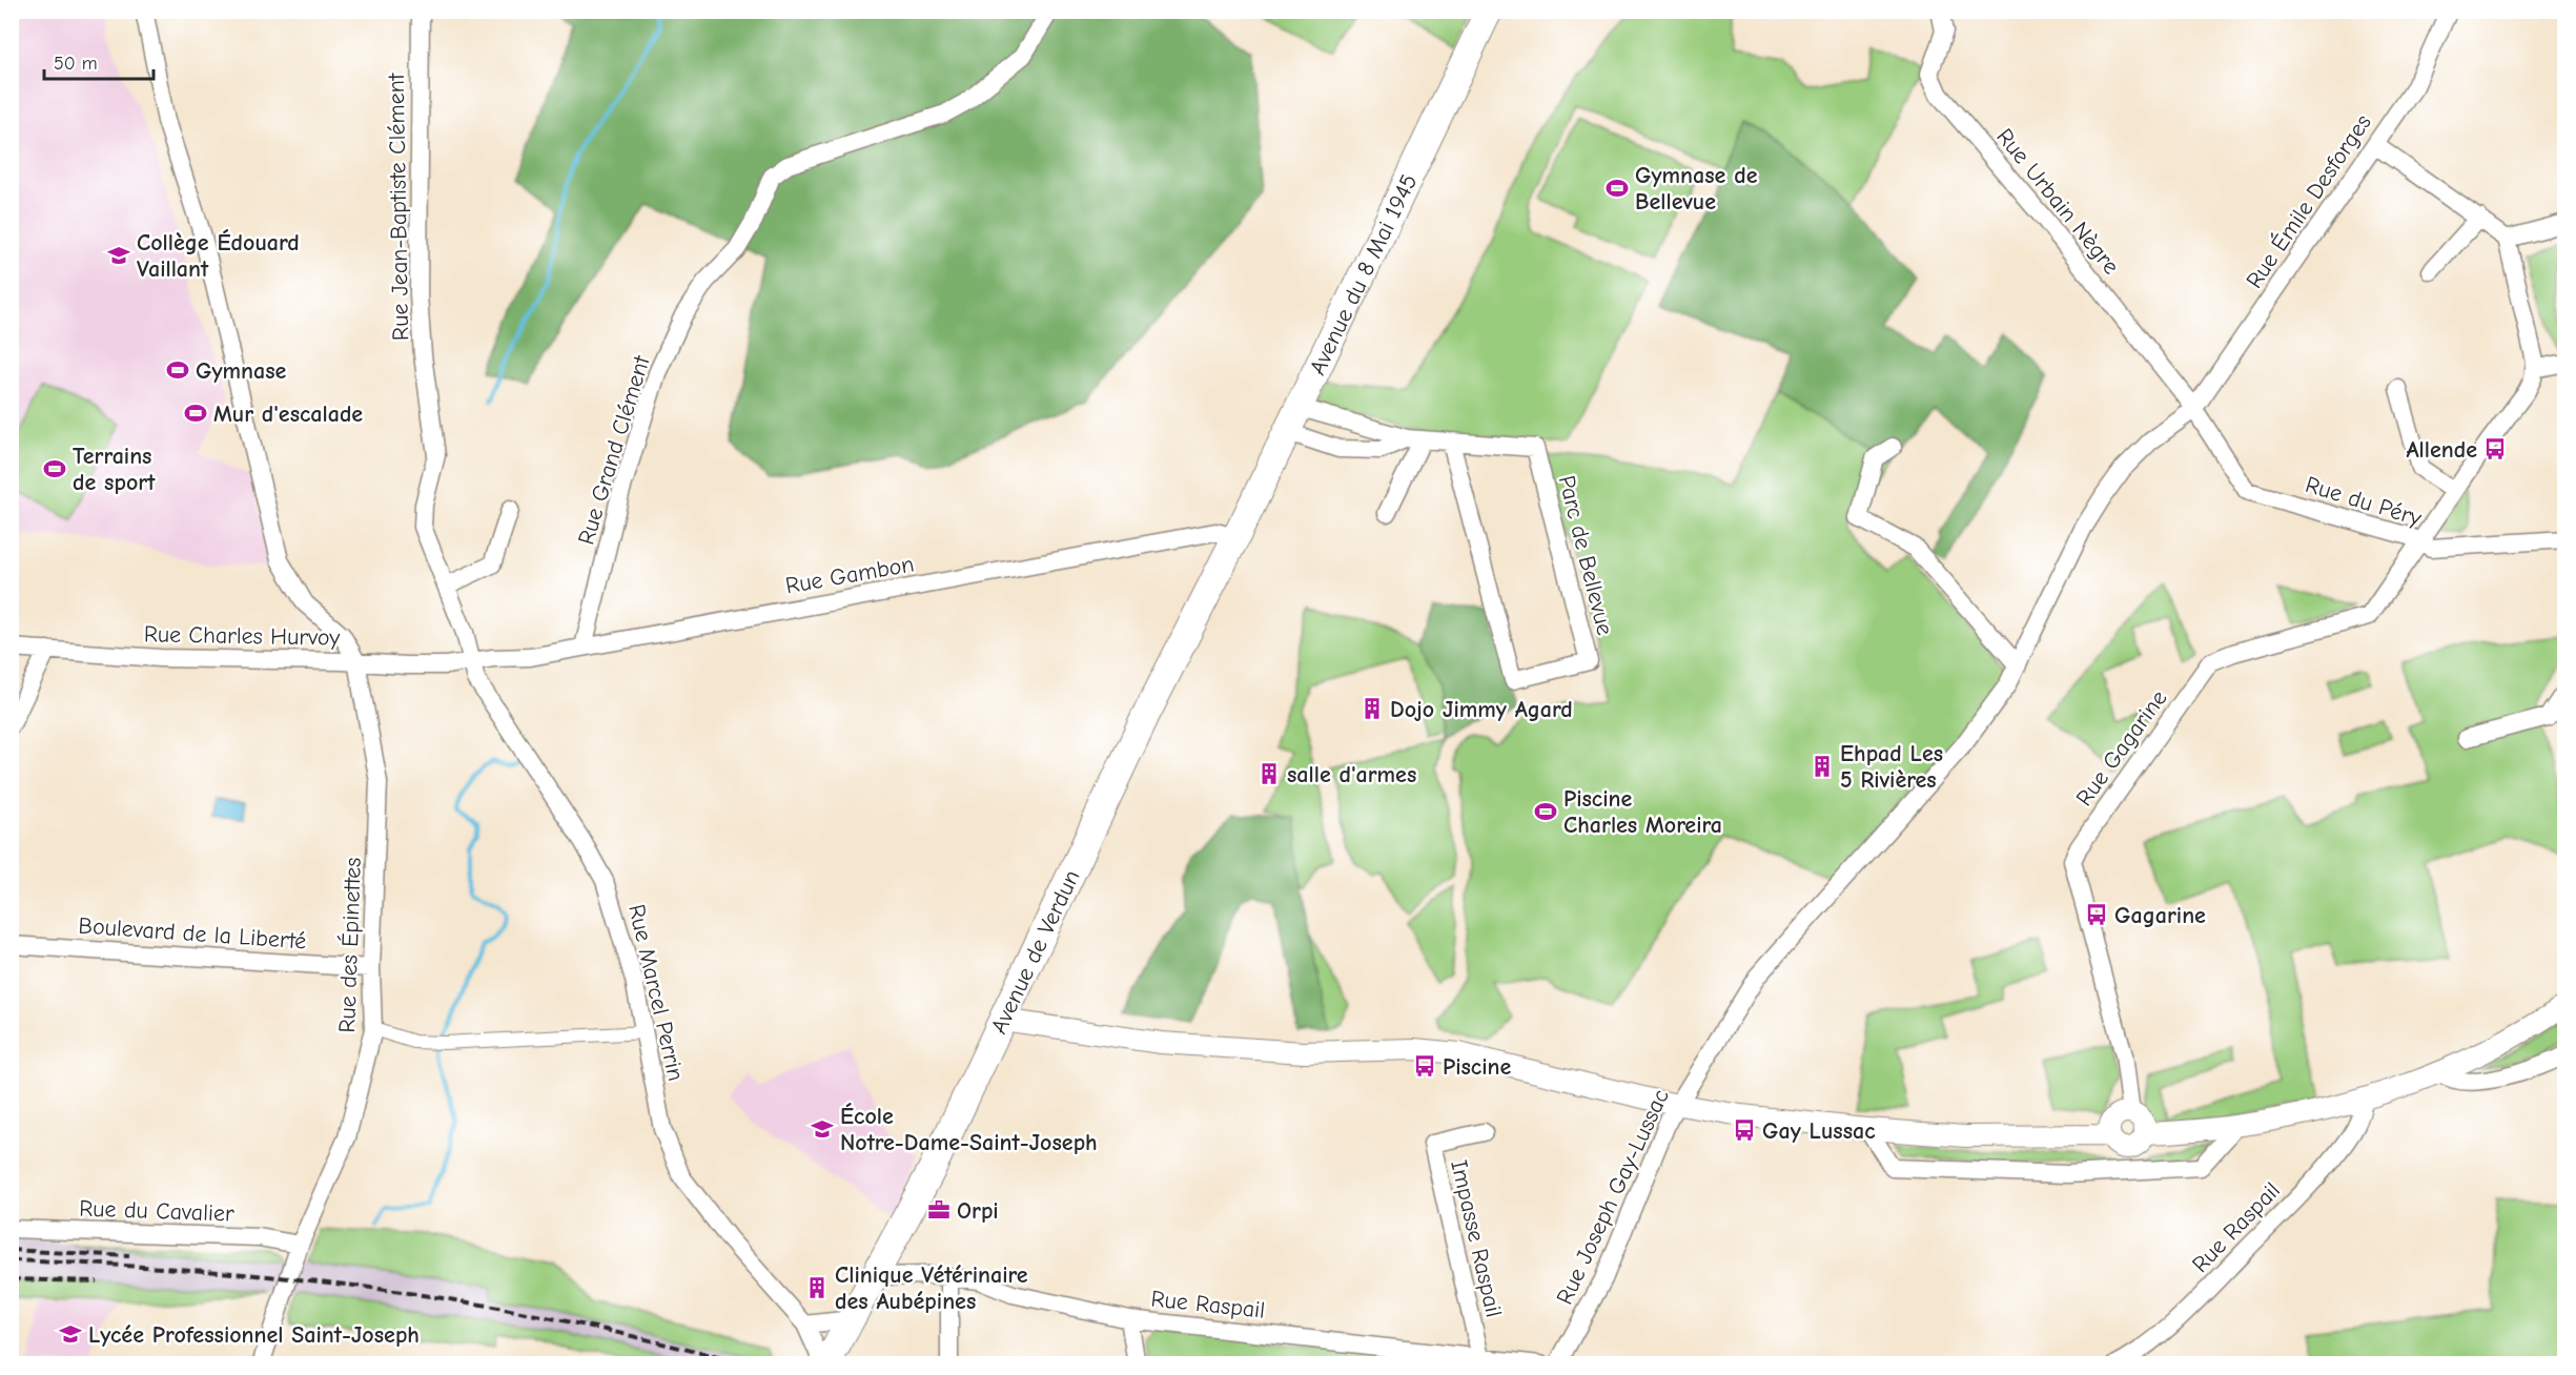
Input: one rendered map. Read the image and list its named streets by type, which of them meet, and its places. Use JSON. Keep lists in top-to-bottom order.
{
  "streets": {
    "main road": ["Avenue du 8 Mai 1945", "Avenue de Verdun"],
    "street": [
      "Rue Urbain Nègre",
      "Rue Émile Desforges",
      "Rue Jean-Baptiste Clément",
      "Rue Grand Clément",
      "Rue du Péry",
      "Parc de Bellevue",
      "Rue Gambon",
      "Rue Charles Hurvoy",
      "Rue Gagarine",
      "Boulevard de la Liberté",
      "Rue des Épinettes",
      "Rue Marcel Perrin",
      "Rue Joseph Gay-Lussac",
      "Rue du Cavalier",
      "Rue Raspail",
      "Impasse Raspail"
    ]
  },
  "crossings": [
    ["Rue Urbain Nègre", "Rue Émile Desforges"],
    ["Rue Urbain Nègre", "Rue du Péry"],
    ["Rue Urbain Nègre", "Rue Joseph Gay-Lussac"],
    ["Rue Émile Desforges", "Rue du Péry"],
    ["Rue Émile Desforges", "Rue Joseph Gay-Lussac"],
    ["Rue Jean-Baptiste Clément", "Rue Gambon"],
    ["Rue Jean-Baptiste Clément", "Rue Charles Hurvoy"],
    ["Rue Jean-Baptiste Clément", "Rue Marcel Perrin"],
    ["Avenue du 8 Mai 1945", "Parc de Bellevue"],
    ["Avenue du 8 Mai 1945", "Rue Gambon"],
    ["Avenue du 8 Mai 1945", "Avenue de Verdun"],
    ["Rue Grand Clément", "Rue Gambon"],
    ["Rue du Péry", "Rue Gagarine"],
    ["Rue du Péry", "Rue Joseph Gay-Lussac"],
    ["Rue Gambon", "Rue Charles Hurvoy"],
    ["Rue Gambon", "Avenue de Verdun"],
    ["Rue Gambon", "Rue Marcel Perrin"],
    ["Rue Charles Hurvoy", "Rue des Épinettes"],
    ["Rue Charles Hurvoy", "Rue Marcel Perrin"],
    ["Boulevard de la Liberté", "Rue des Épinettes"],
    ["Rue des Épinettes", "Rue du Cavalier"],
    ["Avenue de Verdun", "Rue Marcel Perrin"],
    ["Avenue de Verdun", "Rue Raspail"],
    ["Rue Raspail", "Impasse Raspail"]
  ],
  "places": {
    "sports": [
      "Gymnase de Bellevue",
      "Gymnase",
      "Mur d'escalade",
      "Terrains de sport",
      "Piscine Charles Moreira"
    ],
    "school or university": ["Collège Édouard Vaillant", "École Notre-Dame-Saint-Joseph", "Lycée Professionnel Saint-Joseph"],
    "bus stop": [
      "Allende",
      "Gagarine",
      "Piscine",
      "Gay Lussac"
    ],
    "building": [
      "Dojo Jimmy Agard",
      "Ehpad Les 5 Rivières",
      "salle d'armes",
      "Clinique Vétérinaire des Aubépines"
    ],
    "office": ["Orpi"]
  },
  "scale_bar": "50 m"
}
